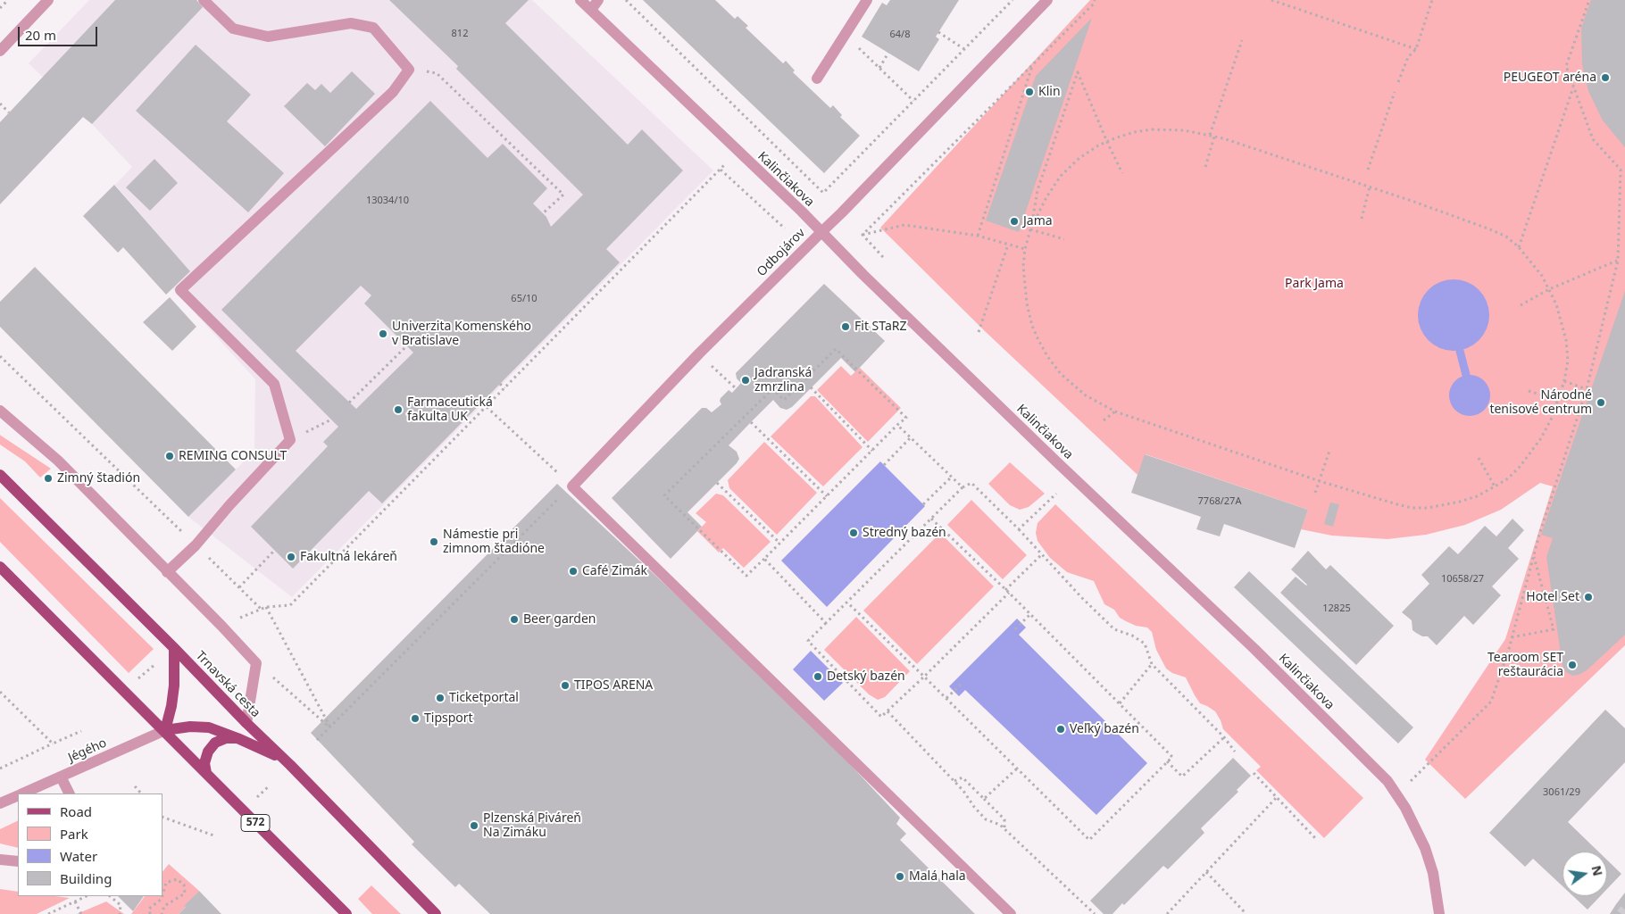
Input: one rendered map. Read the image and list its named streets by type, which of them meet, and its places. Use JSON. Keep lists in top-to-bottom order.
{
  "streets": {
    "main road": ["Trnavská cesta", "572"],
    "street": ["Kalinčiakova", "Odbojárov", "Jégého"]
  },
  "crossings": [
    ["Kalinčiakova", "Odbojárov"],
    ["Jégého", "572"]
  ],
  "parks": ["Park Jama"],
  "places": [
    "PEUGEOT aréna",
    "Klin",
    "Jama",
    "Fit STaRZ",
    "Univerzita Komenského v Bratislave",
    "Jadranská zmrzlina",
    "Národné tenisové centrum",
    "Farmaceutická fakulta UK",
    "REMING CONSULT",
    "Zimný štadión",
    "Stredný bazén",
    "Námestie pri zimnom štadióne",
    "Fakultná lekáreň",
    "Café Zimák",
    "Hotel Set",
    "Beer garden",
    "Tearoom SET reštaurácia",
    "Detský bazén",
    "TIPOS ARENA",
    "Ticketportal",
    "Tipsport",
    "Veľký bazén",
    "Plzenská Piváreň Na Zimáku",
    "Malá hala"
  ],
  "house_numbers": [
    "812",
    "64/8",
    "13034/10",
    "65/10",
    "7768/27A",
    "10658/27",
    "12825",
    "3061/29"
  ],
  "legend": [
    "Road",
    "Park",
    "Water",
    "Building"
  ],
  "scale_bar": "20 m",
  "north": "right"
}
